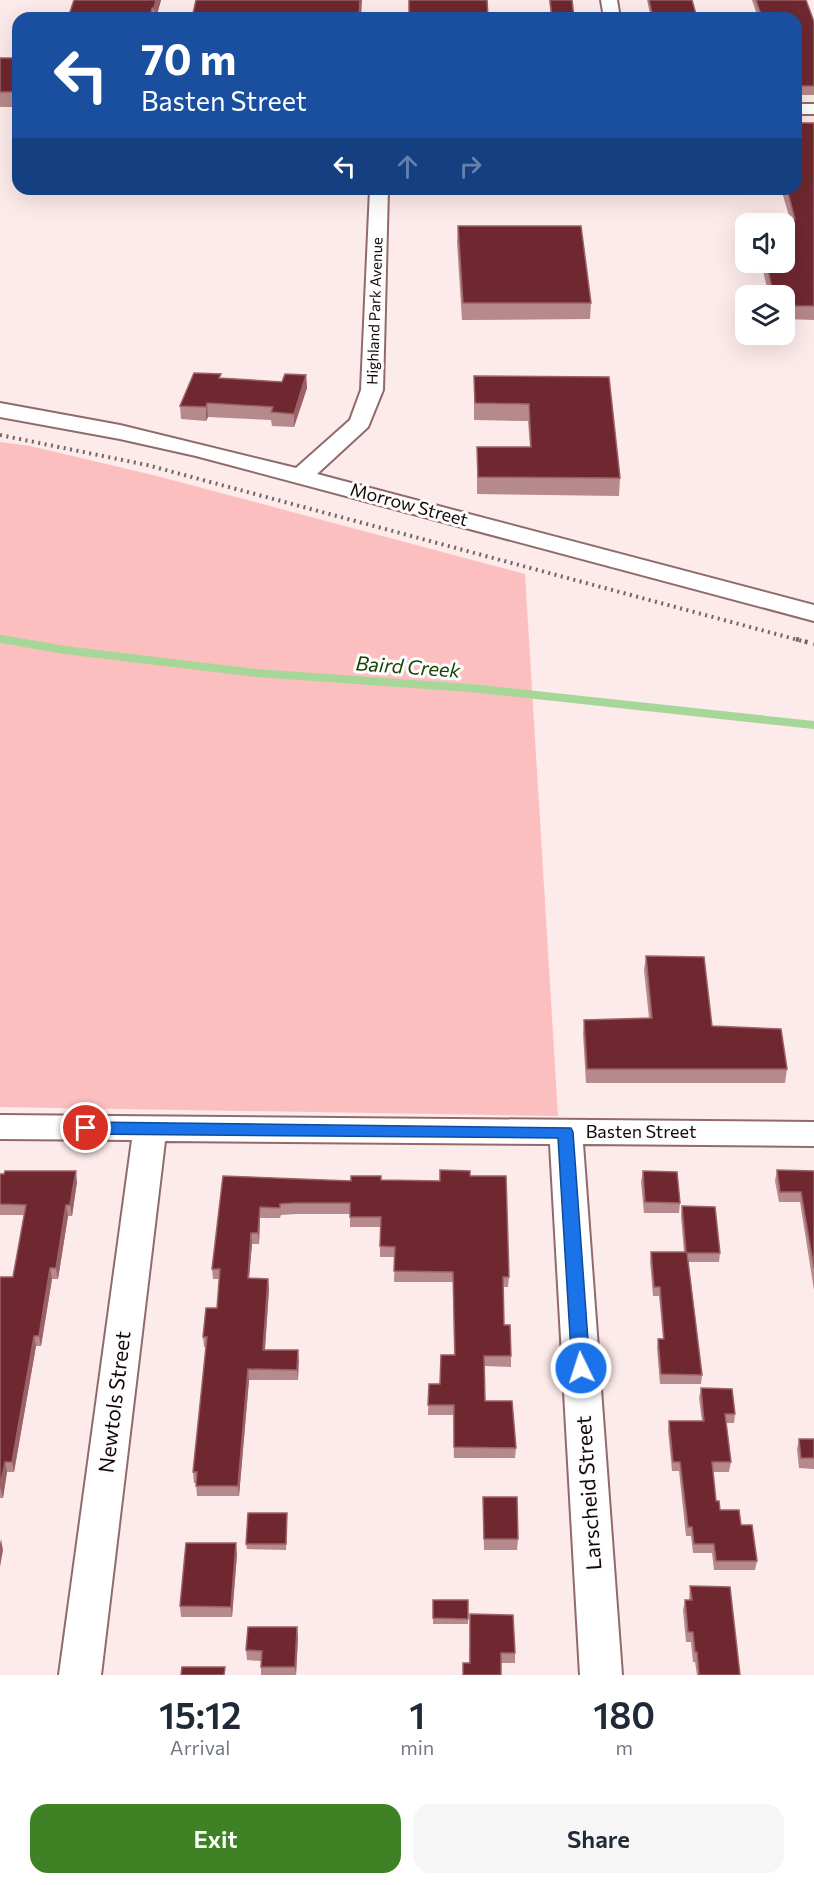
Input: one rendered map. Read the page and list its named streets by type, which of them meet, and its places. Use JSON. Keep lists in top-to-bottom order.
{
  "streets": {
    "street": [
      "Highland Park Avenue",
      "Morrow Street",
      "Basten Street",
      "Newtols Street",
      "Larscheid Street"
    ]
  },
  "crossings": [
    ["Highland Park Avenue", "Morrow Street"],
    ["Basten Street", "Newtols Street"],
    ["Basten Street", "Larscheid Street"]
  ],
  "water": ["Baird Creek"],
  "page": {
    "turn": ["70 m", "Basten Street"],
    "eta": [
      "15:12",
      "Arrival",
      "1",
      "min",
      "180",
      "m"
    ],
    "buttons": ["Exit", "Share"]
  }
}
